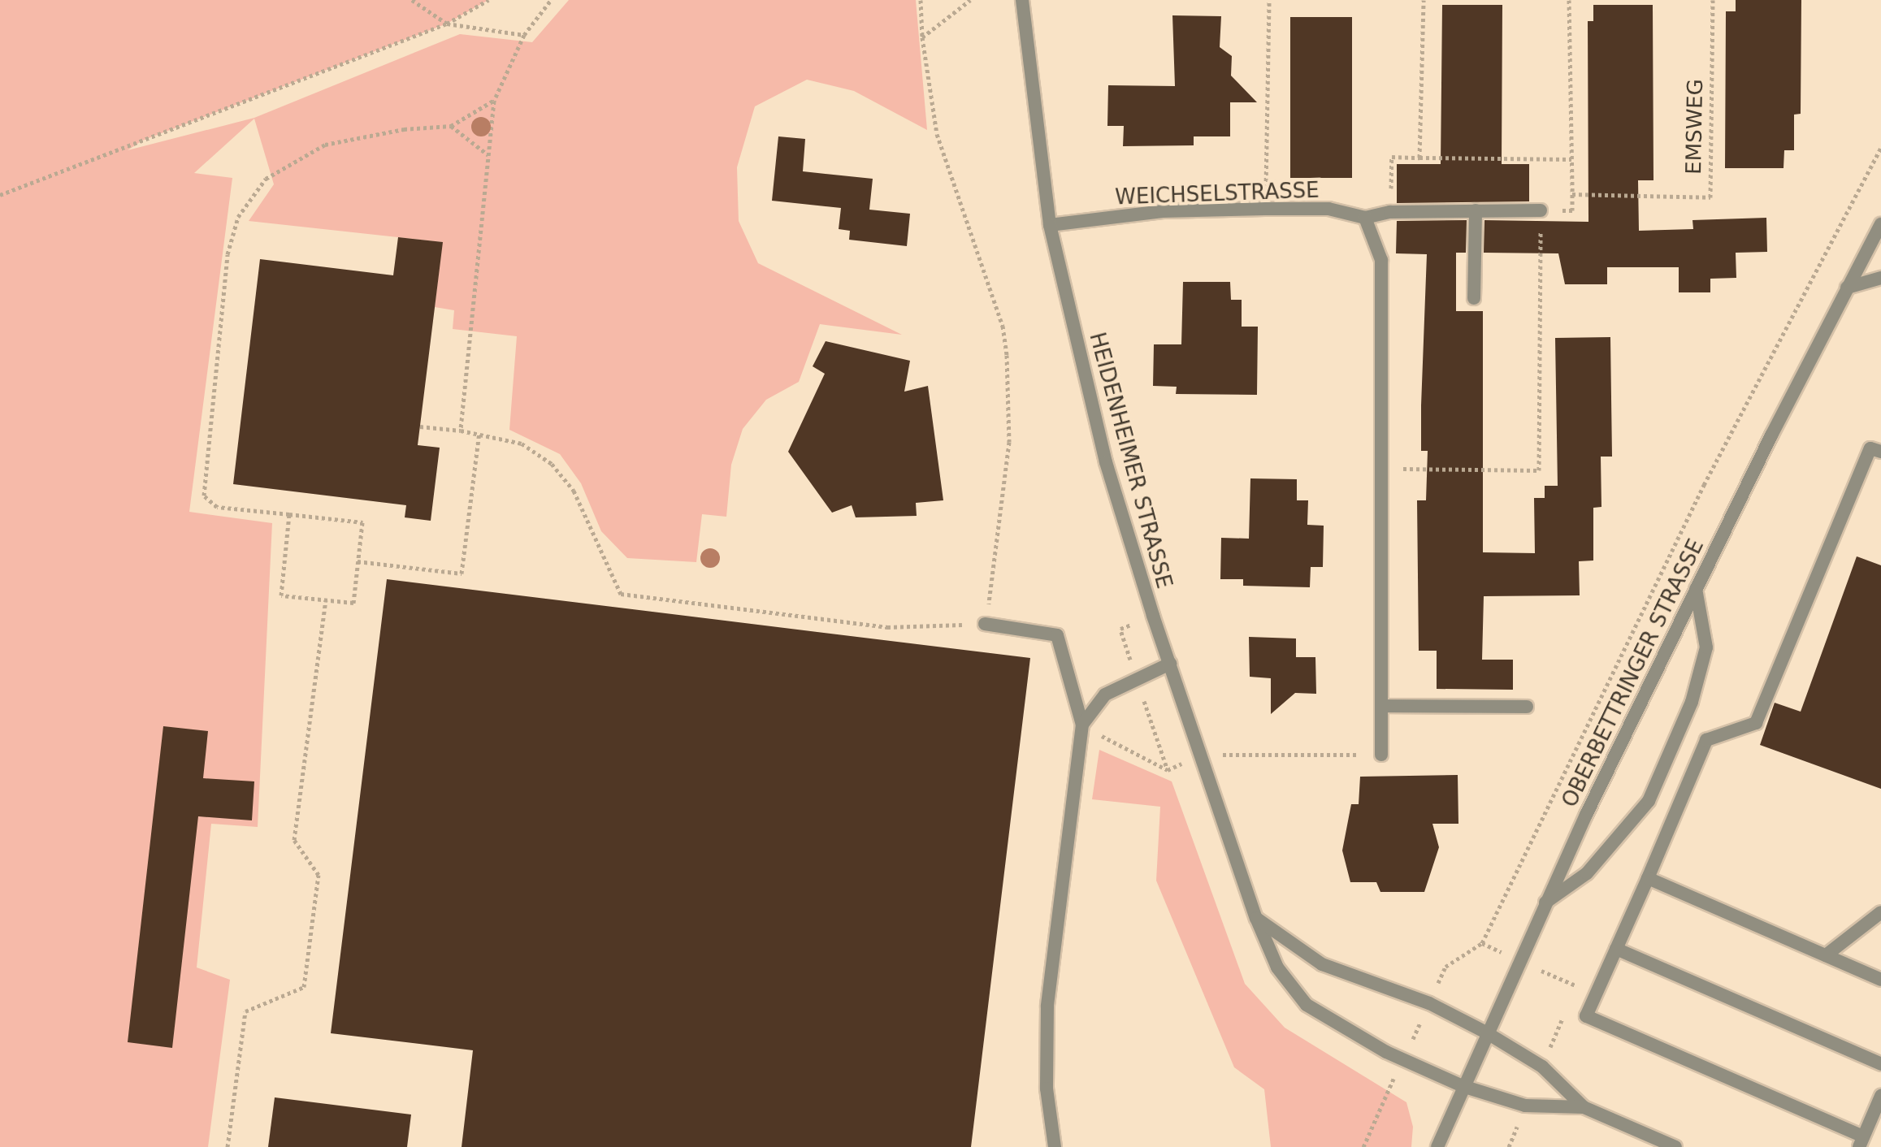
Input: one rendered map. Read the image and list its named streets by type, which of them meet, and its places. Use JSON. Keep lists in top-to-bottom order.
{
  "streets": {
    "street": ["WEICHSELSTRASSE", "HEIDENHEIMER STRASSE", "OBERBETTRINGER STRASSE"],
    "path": ["EMSWEG"]
  },
  "crossings": [
    ["WEICHSELSTRASSE", "HEIDENHEIMER STRASSE"],
    ["HEIDENHEIMER STRASSE", "OBERBETTRINGER STRASSE"]
  ]
}
